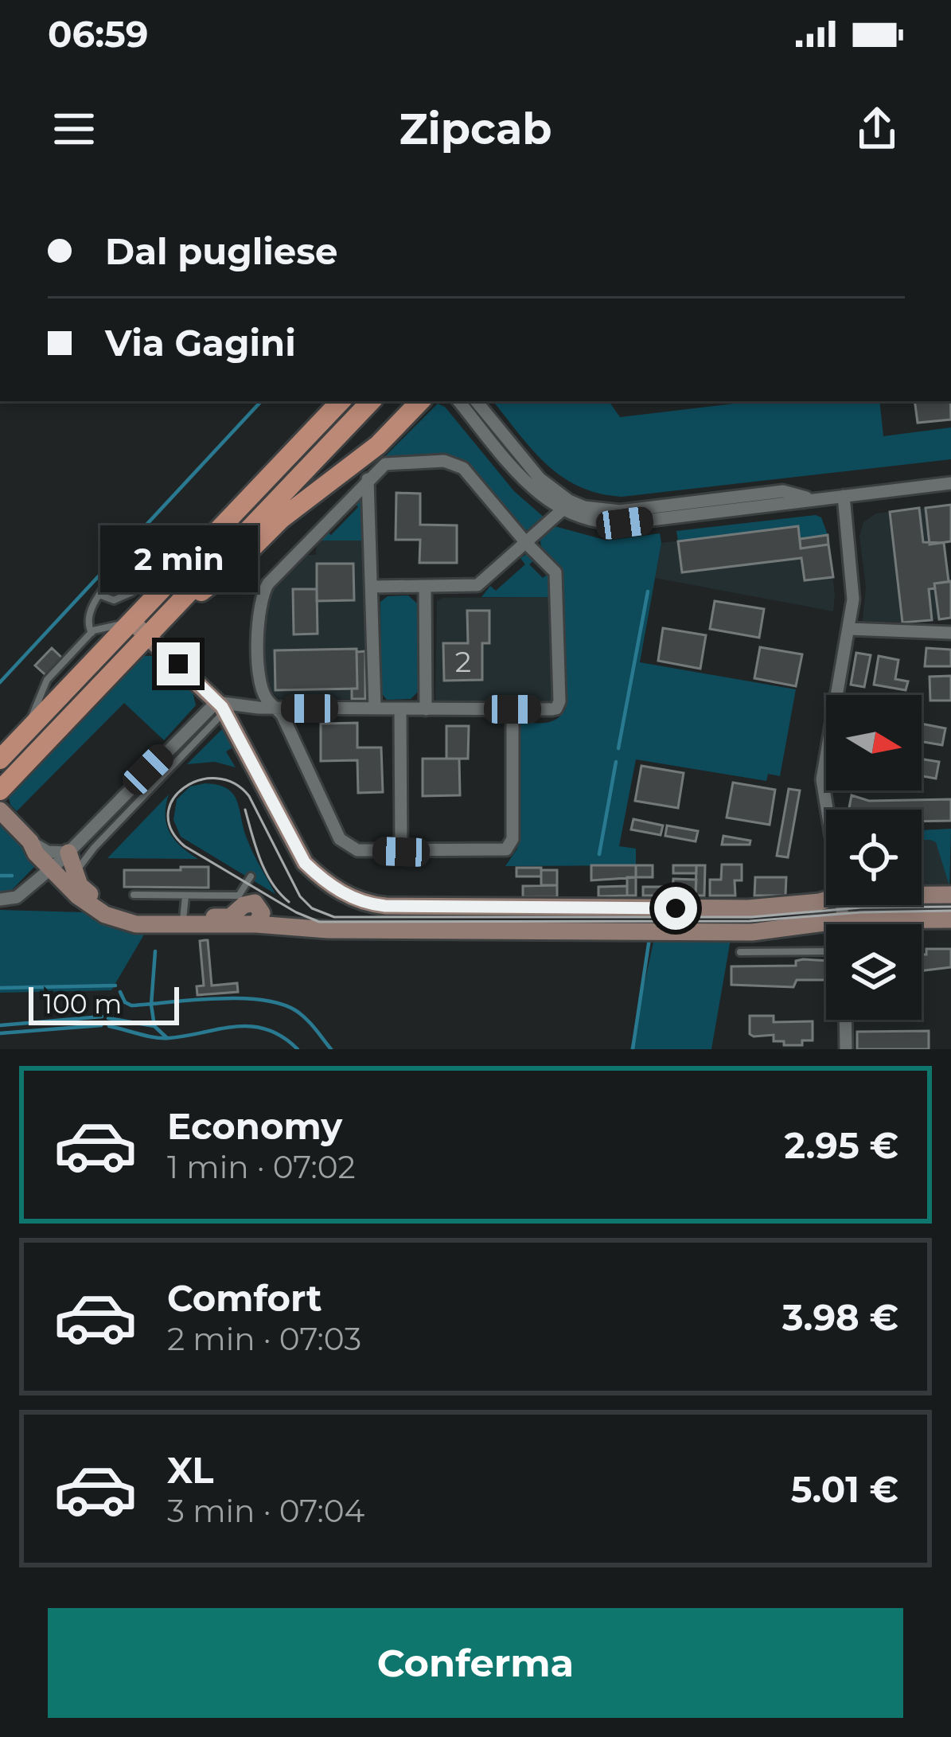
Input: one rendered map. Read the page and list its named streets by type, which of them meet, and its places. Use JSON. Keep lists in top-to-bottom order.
{
  "house_numbers": ["2"],
  "scale_bar": "100 m",
  "north": "right",
  "page": {
    "status": "06:59",
    "header": "Zipcab",
    "banner": ["Dal pugliese", "Via Gagini"],
    "bubble": "2 min",
    "scale": "100 m",
    "list": [
      {
        "name": "Economy",
        "note": "1 min · 07:02",
        "value": "2.95 €"
      },
      {
        "name": "Comfort",
        "note": "2 min · 07:03",
        "value": "3.98 €"
      },
      {
        "name": "XL",
        "note": "3 min · 07:04",
        "value": "5.01 €"
      }
    ],
    "buttons": "Conferma"
  }
}
